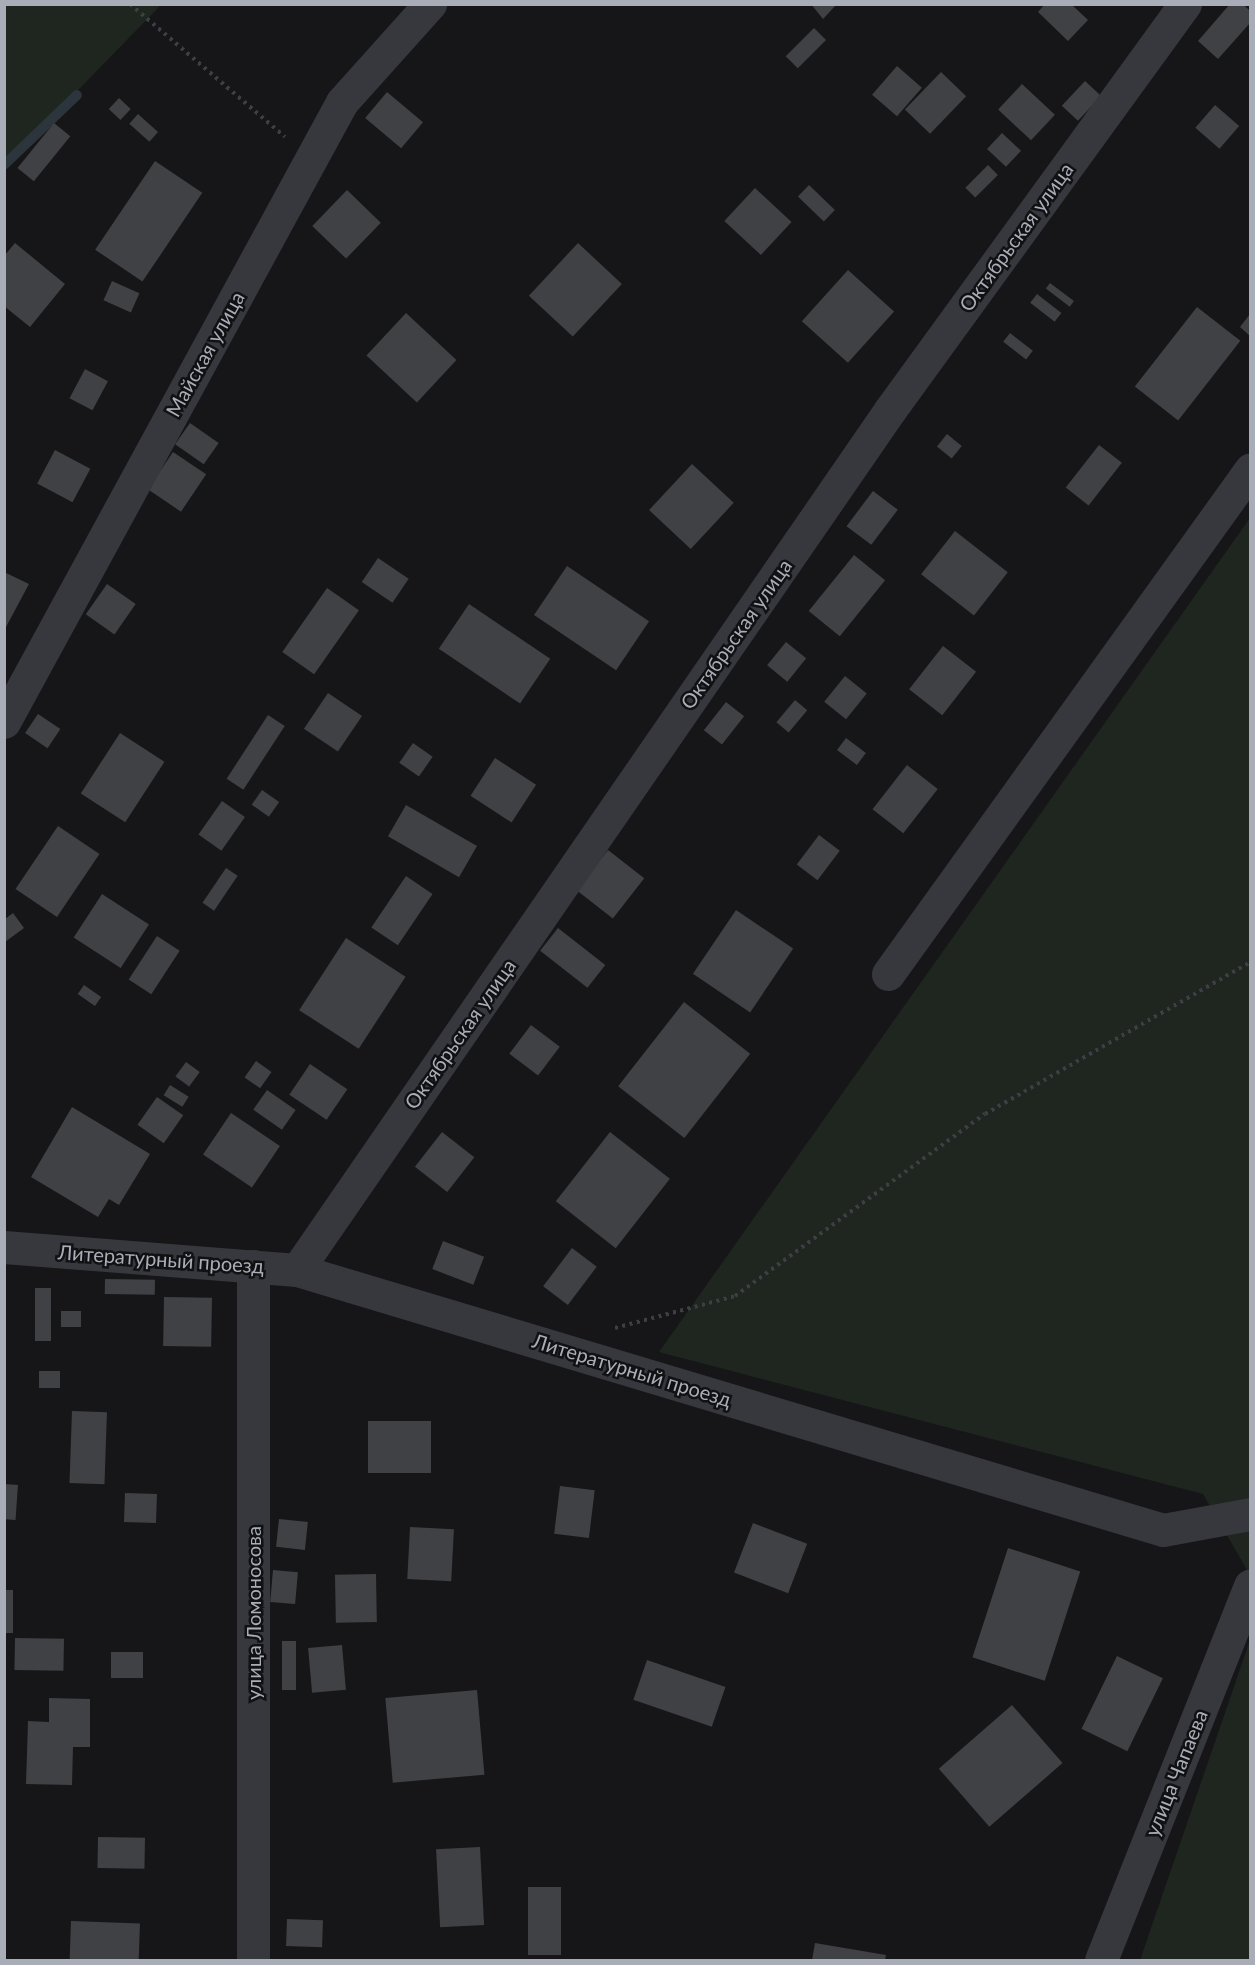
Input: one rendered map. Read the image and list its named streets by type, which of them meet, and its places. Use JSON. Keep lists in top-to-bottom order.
{
  "streets": {
    "street": [
      "Октябрьская улица",
      "Майская улица",
      "Литературный проезд",
      "улица Ломоносова",
      "улица Чапаева"
    ]
  },
  "crossings": [
    ["Октябрьская улица", "Литературный проезд"],
    ["Литературный проезд", "улица Ломоносова"]
  ]
}
